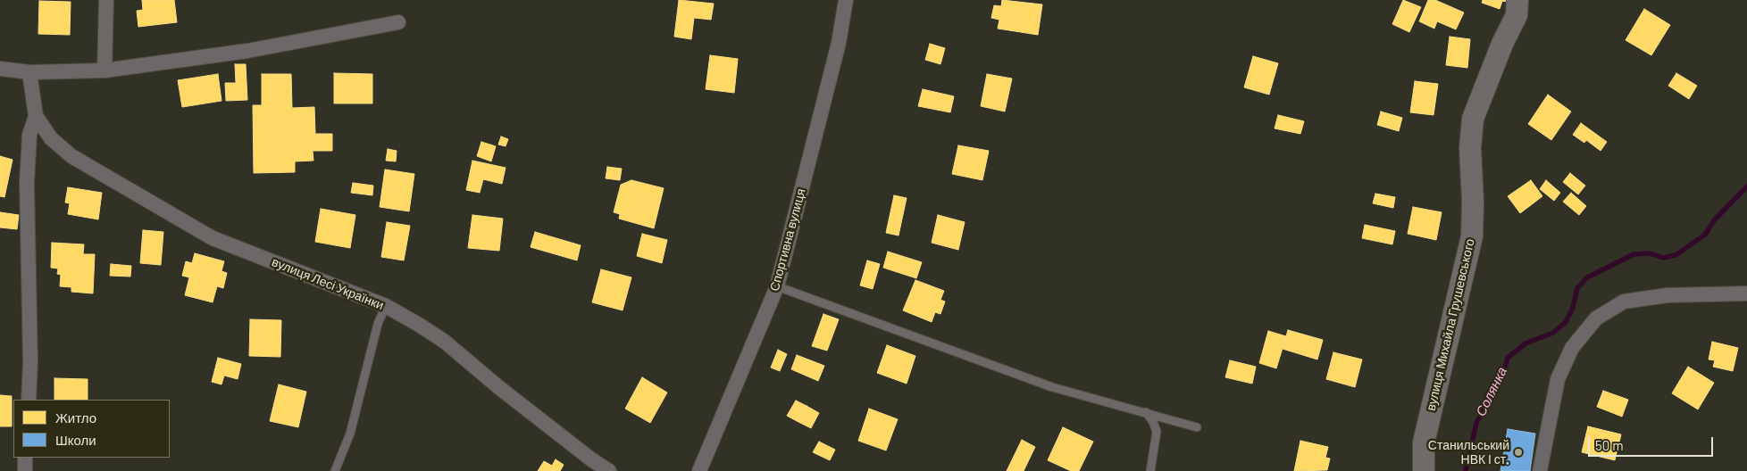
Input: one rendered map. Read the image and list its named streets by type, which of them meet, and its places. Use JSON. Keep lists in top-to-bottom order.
{
  "streets": {
    "street": ["Спортивна вулиця", "вулиця Лесі Українки", "вулиця Михайла Грушевського"]
  },
  "water": ["Солянка"],
  "places": ["Станильський НВК І ст."],
  "legend": ["Житло", "Школи"],
  "scale_bar": "50 m"
}
